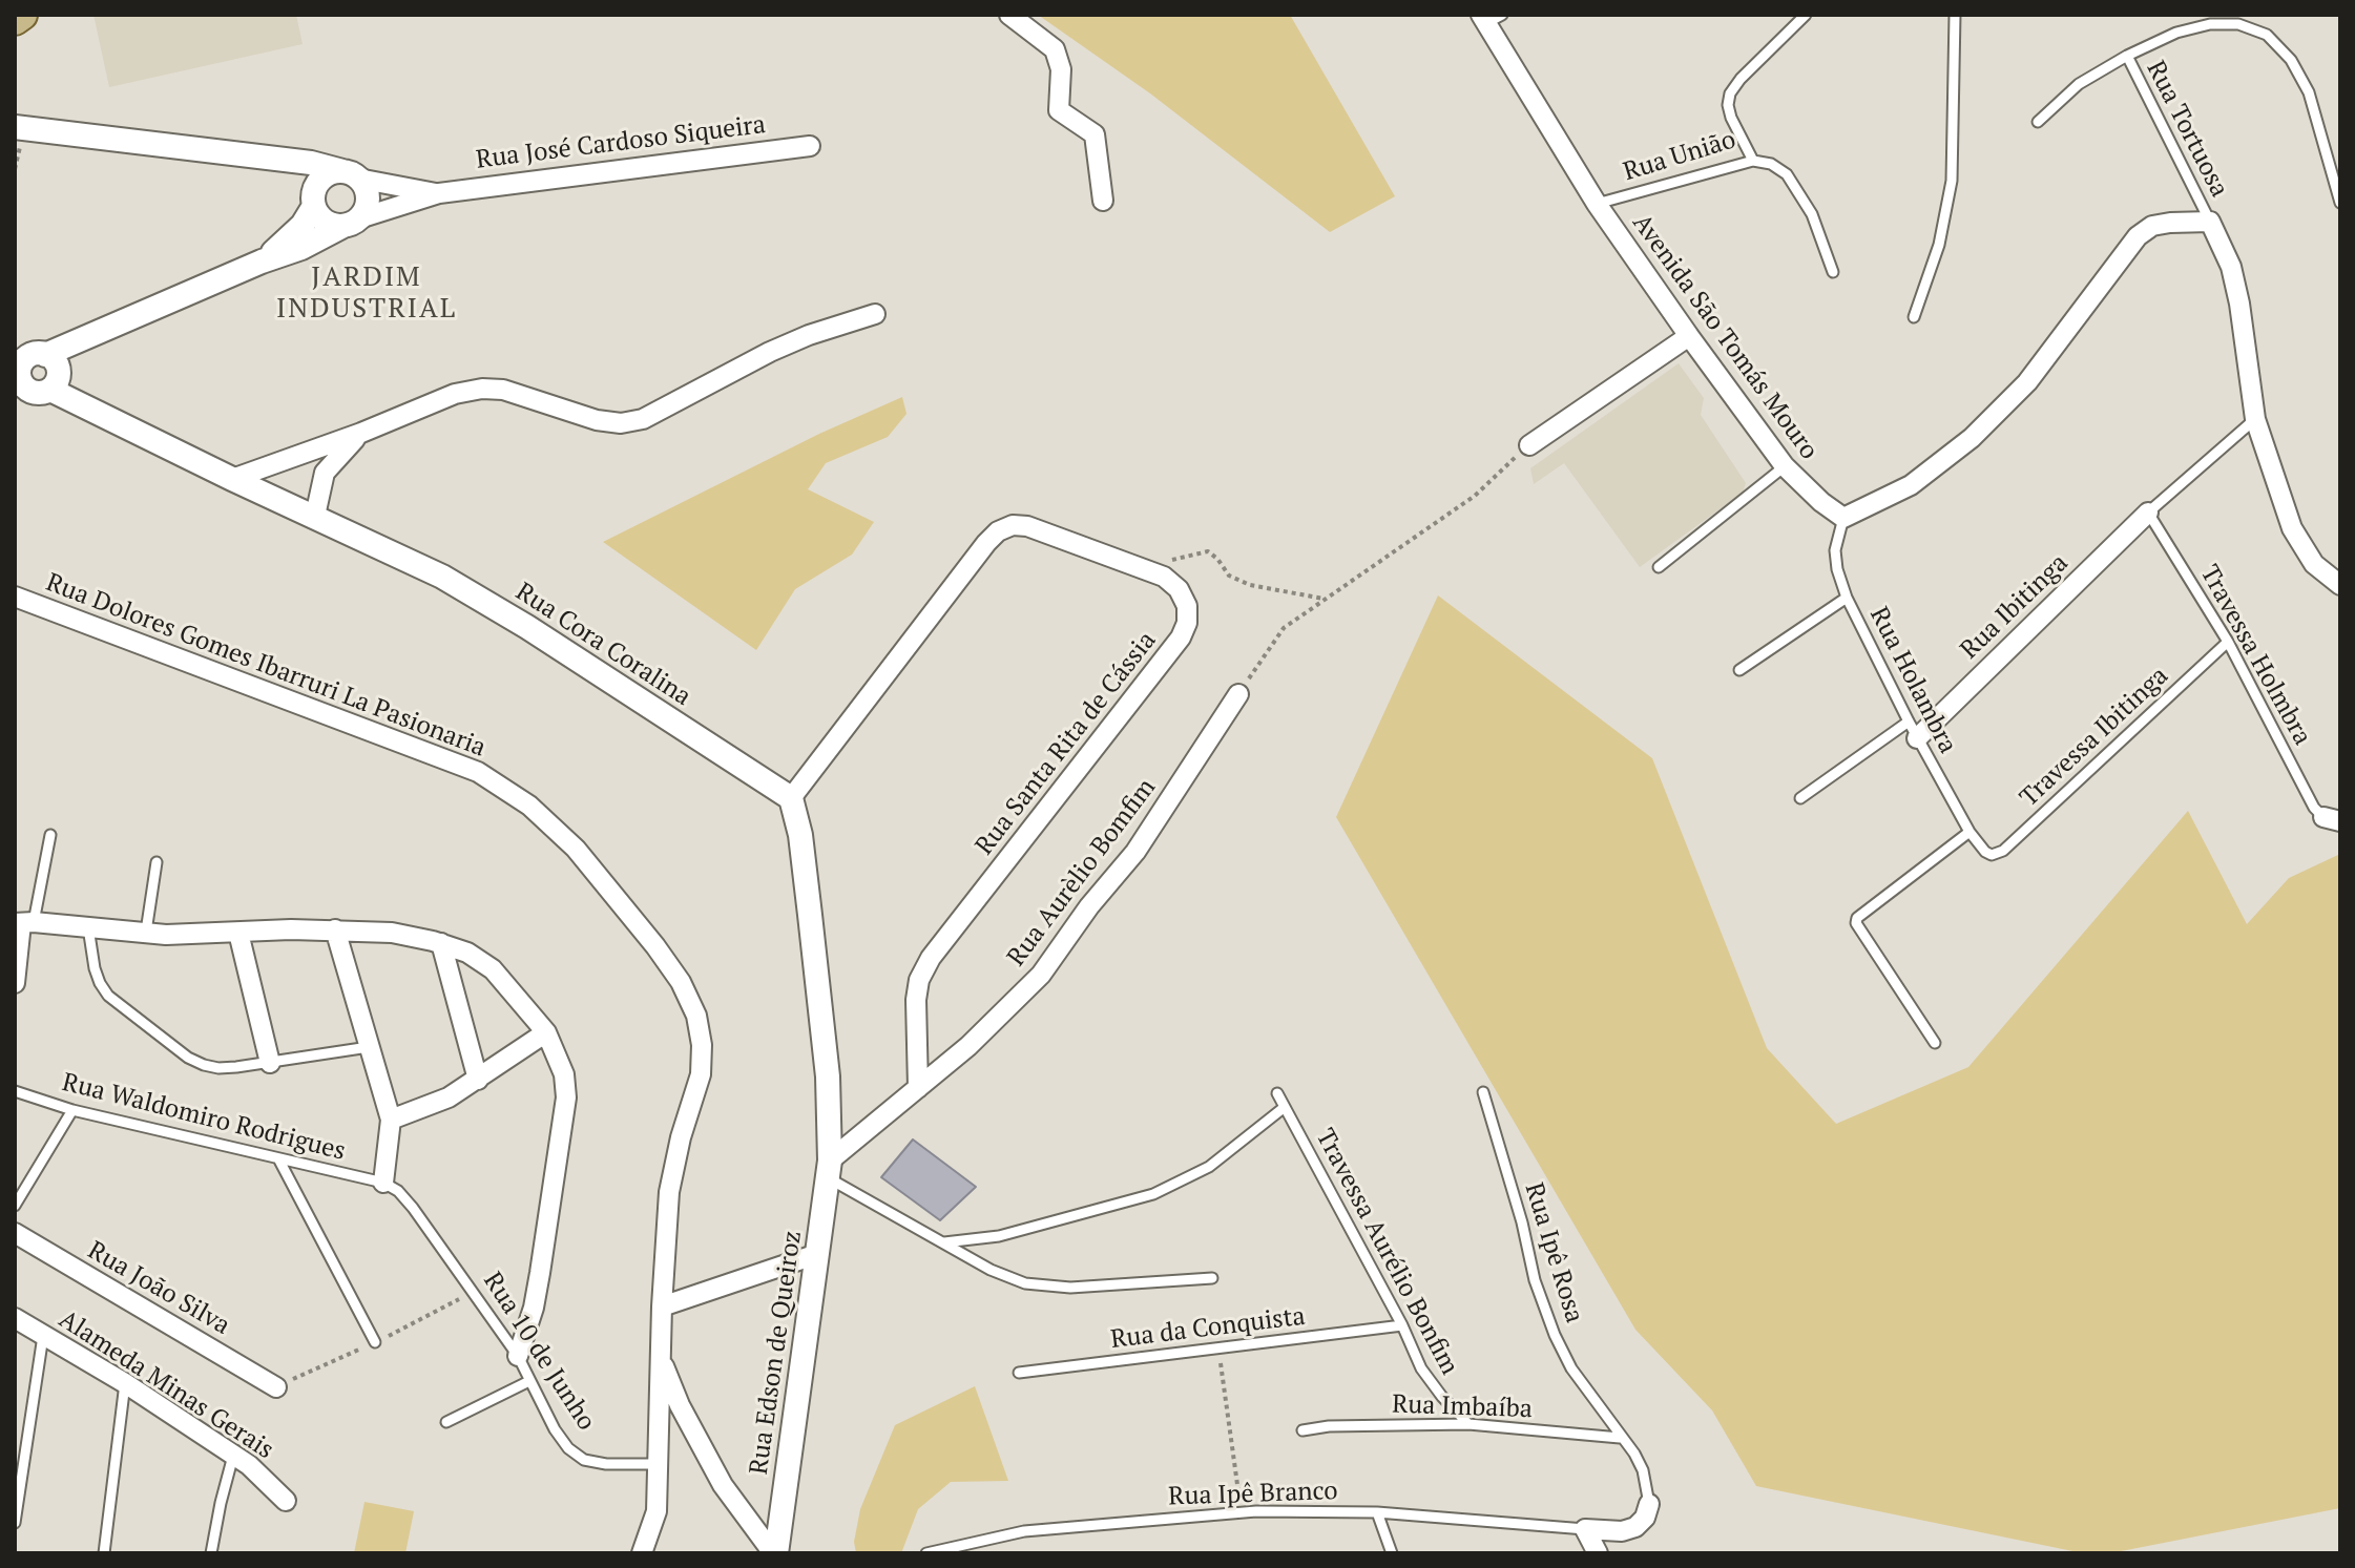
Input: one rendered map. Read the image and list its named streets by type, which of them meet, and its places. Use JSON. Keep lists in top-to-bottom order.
{
  "streets": {
    "street": [
      "Rua José Cardoso Siqueira",
      "Avenida São Tomás Mouro",
      "Rua Ibitinga",
      "Rua Cora Coralina",
      "Rua Dolores Gomes Ibarruri La Pasionaria",
      "Rua Santa Rita de Cássia",
      "Rua Aurèlio Bomfim",
      "Rua João Silva",
      "Rua Edson de Queiroz",
      "Alameda Minas Gerais"
    ],
    "lane": [
      "Rua Tortuosa",
      "Rua União",
      "Travessa Holmbra",
      "Rua Holambra",
      "Travessa Ibitinga",
      "Rua Waldomiro Rodrigues",
      "Travessa Aurélio Bonfim",
      "Rua Ipê Rosa",
      "Rua da Conquista",
      "Rua 10 de Junho",
      "Rua Imbaíba",
      "Rua Ipê Branco"
    ]
  },
  "crossings": [
    ["Rua União", "Avenida São Tomás Mouro"],
    ["Avenida São Tomás Mouro", "Rua Holambra"],
    ["Rua Ibitinga", "Travessa Holmbra"],
    ["Rua Ibitinga", "Rua Holambra"],
    ["Rua Cora Coralina", "Rua Santa Rita de Cássia"],
    ["Travessa Holmbra", "Travessa Ibitinga"],
    ["Rua Dolores Gomes Ibarruri La Pasionaria", "Rua 10 de Junho"],
    ["Rua Holambra", "Travessa Ibitinga"],
    ["Rua Santa Rita de Cássia", "Rua Aurèlio Bomfim"],
    ["Rua Aurèlio Bomfim", "Rua Edson de Queiroz"],
    ["Rua Waldomiro Rodrigues", "Rua 10 de Junho"],
    ["Travessa Aurélio Bonfim", "Rua da Conquista"],
    ["Travessa Aurélio Bonfim", "Rua Imbaíba"],
    ["Rua Ipê Rosa", "Rua Imbaíba"]
  ],
  "districts": ["JARDIM INDUSTRIAL"]
}
